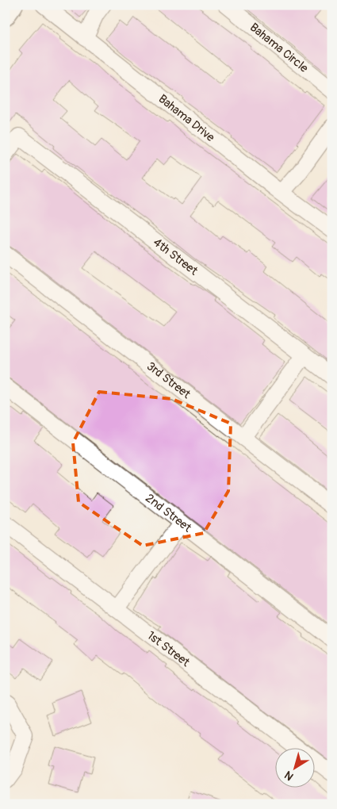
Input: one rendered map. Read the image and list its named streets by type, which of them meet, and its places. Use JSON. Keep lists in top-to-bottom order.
{
  "streets": {
    "street": [
      "Bahama Circle",
      "Bahama Drive",
      "4th Street",
      "3rd Street",
      "2nd Street",
      "1st Street"
    ]
  },
  "north": "bottom left"
}
